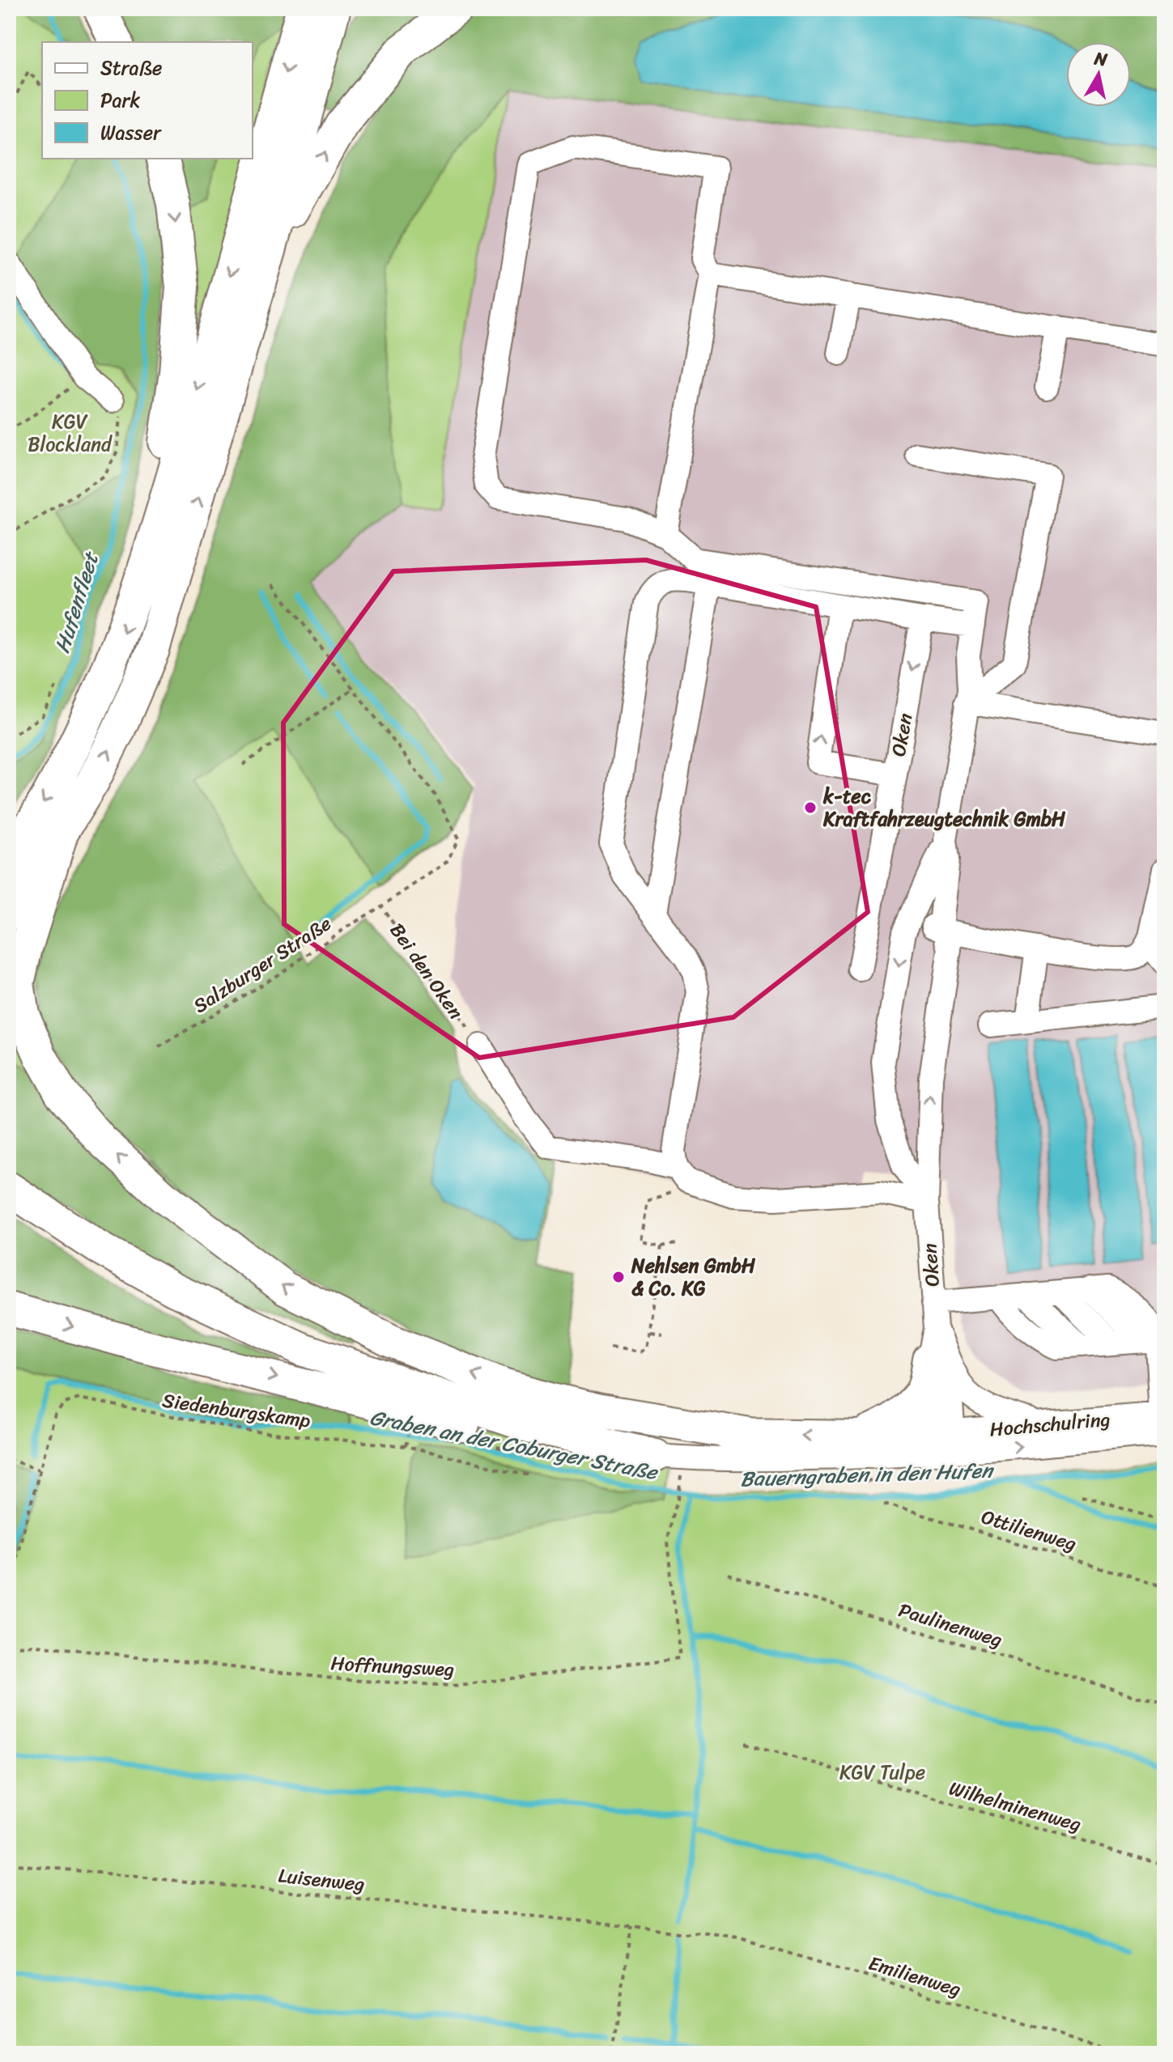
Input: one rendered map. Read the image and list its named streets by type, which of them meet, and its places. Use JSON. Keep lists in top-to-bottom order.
{
  "streets": {
    "street": ["Oken", "Hochschulring"],
    "path": [
      "Salzburger Straße",
      "Bei den Oken",
      "Siedenburgskamp",
      "Ottilienweg",
      "Paulinenweg",
      "Hoffnungsweg",
      "Wilhelminenweg",
      "Luisenweg",
      "Emilienweg"
    ]
  },
  "crossings": [
    ["Oken", "Hochschulring"],
    ["Salzburger Straße", "Bei den Oken"],
    ["Luisenweg", "Emilienweg"]
  ],
  "water": ["Hufenfleet", "Graben an der Coburger Straße", "Bauerngraben in den Hufen"],
  "parks": ["KGV Blockland", "KGV Tulpe"],
  "places": ["k-tec Kraftfahrzeugtechnik GmbH", "Nehlsen GmbH & Co. KG"],
  "legend": ["Straße", "Park", "Wasser"],
  "north": "top"
}
